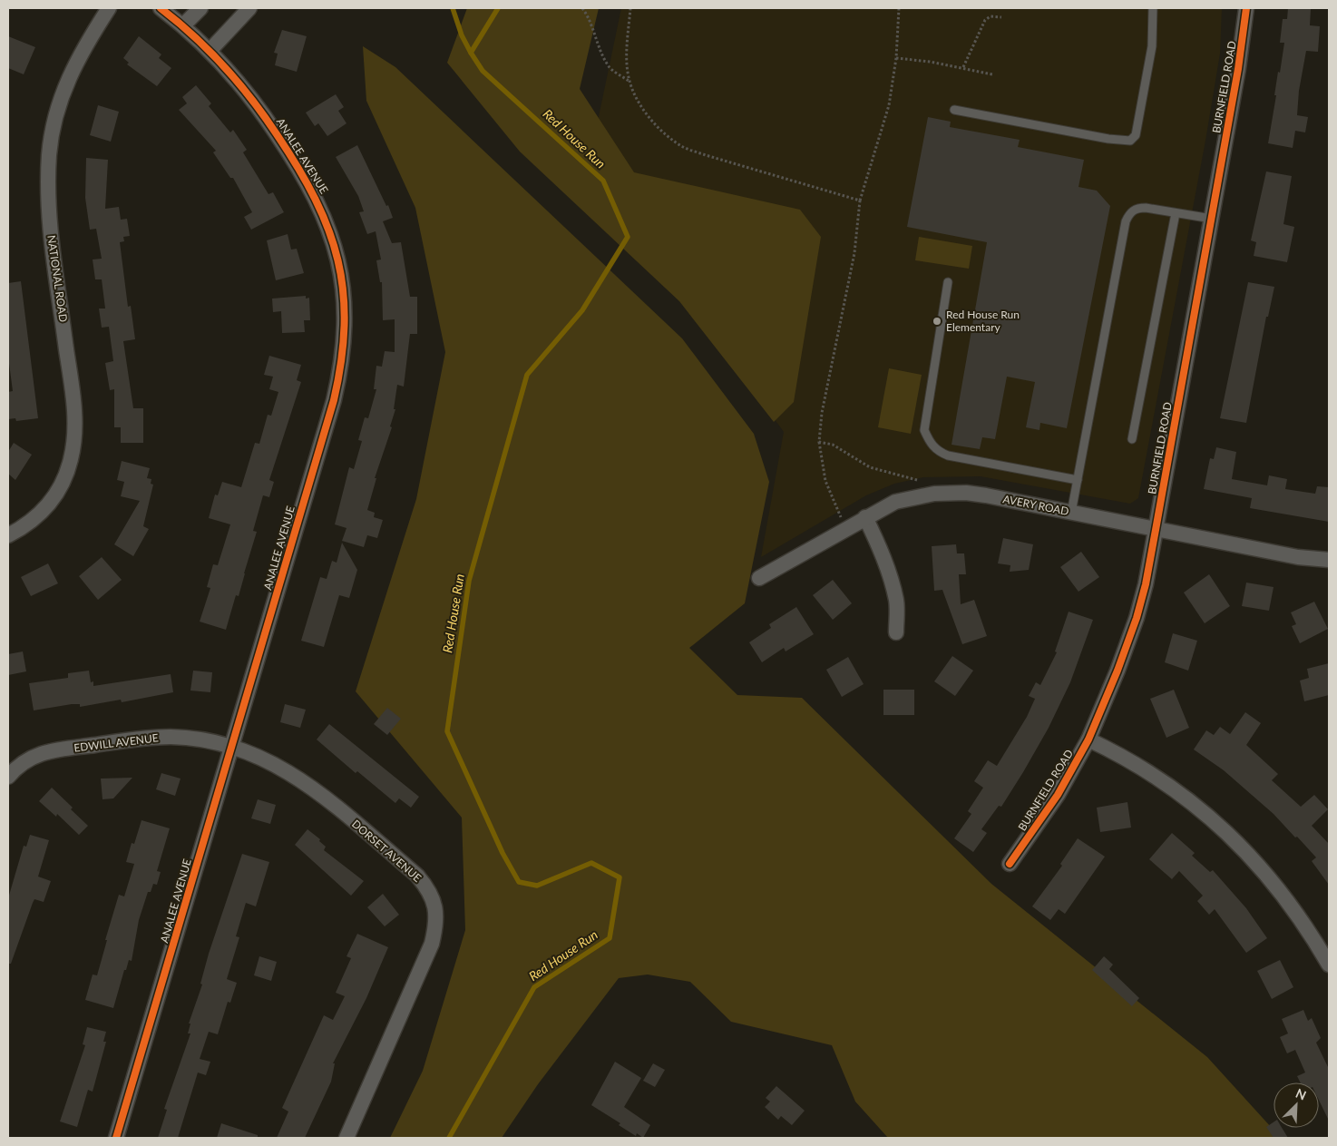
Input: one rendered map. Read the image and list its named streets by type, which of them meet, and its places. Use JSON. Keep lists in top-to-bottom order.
{
  "streets": {
    "street": [
      "BURNFIELD ROAD",
      "ANALEE AVENUE",
      "NATIONAL ROAD",
      "AVERY ROAD",
      "EDWILL AVENUE",
      "DORSET AVENUE"
    ]
  },
  "crossings": [
    ["BURNFIELD ROAD", "AVERY ROAD"],
    ["ANALEE AVENUE", "EDWILL AVENUE"],
    ["ANALEE AVENUE", "DORSET AVENUE"],
    ["EDWILL AVENUE", "DORSET AVENUE"]
  ],
  "water": ["Red House Run"],
  "places": ["Red House Run Elementary"],
  "north": "top right"
}
